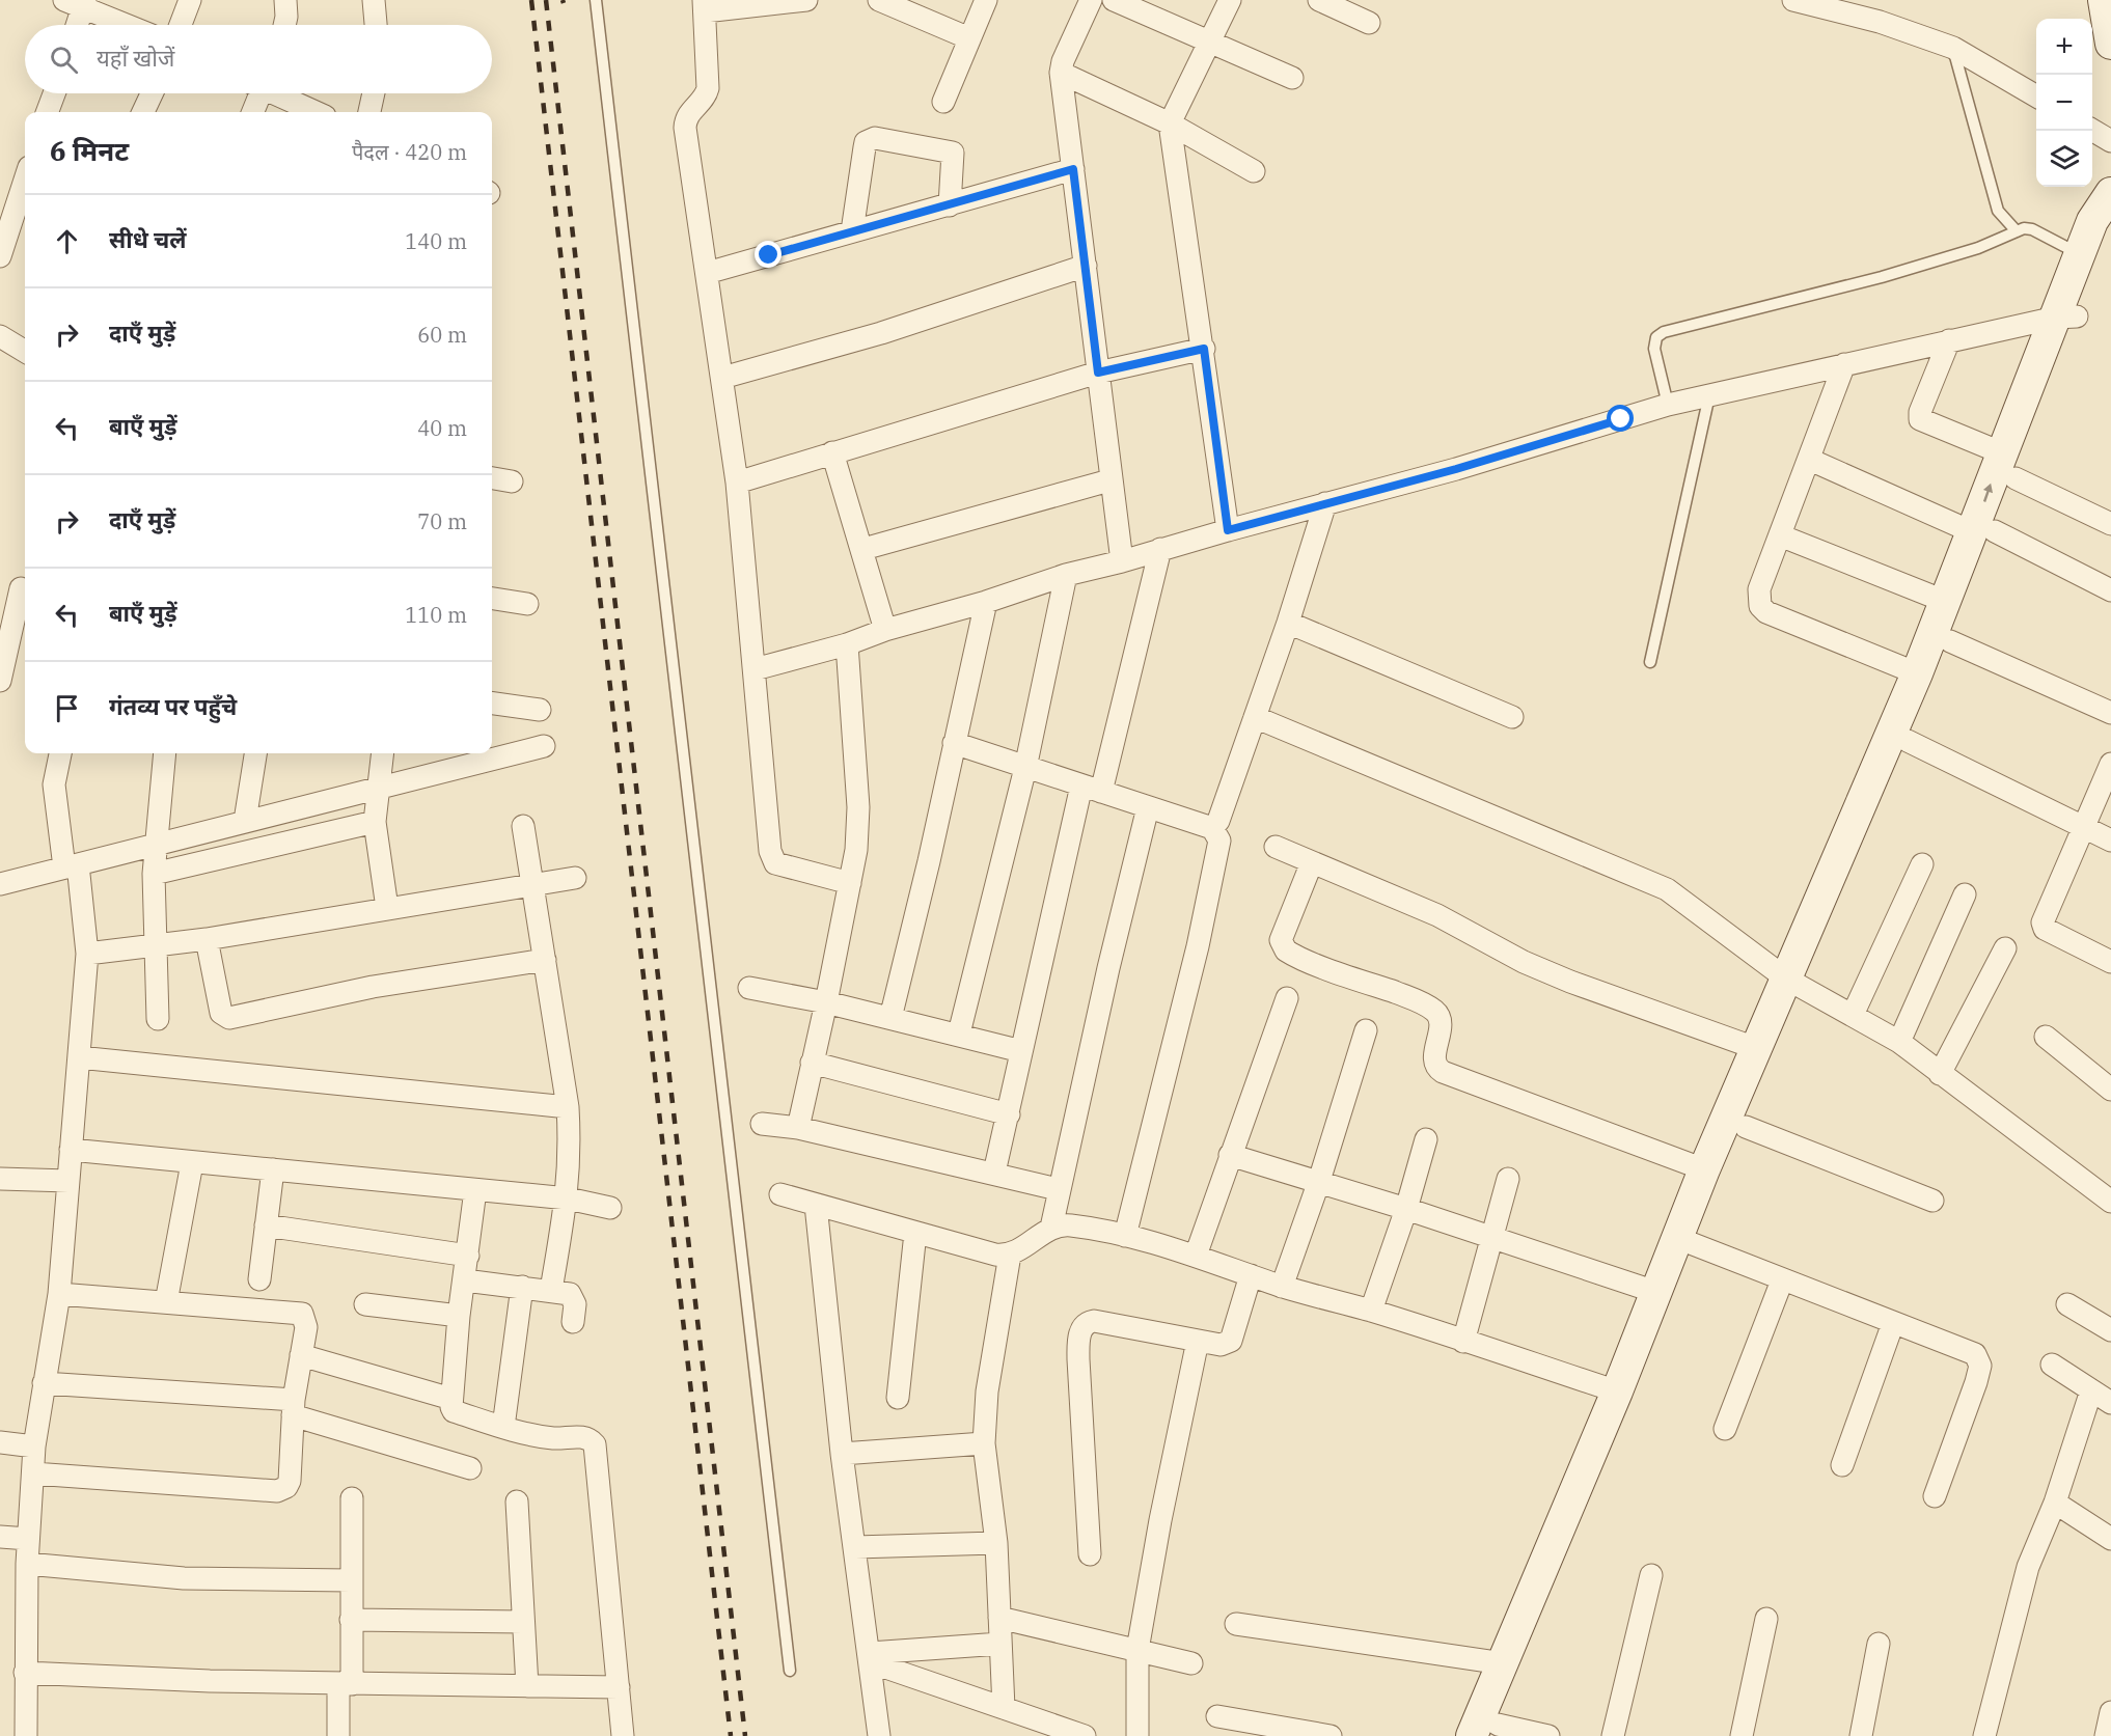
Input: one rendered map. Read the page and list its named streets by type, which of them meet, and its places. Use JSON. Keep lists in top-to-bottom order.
{
  "page": {
    "map_buttons": ["+", "−"],
    "search": "यहाँ खोजें",
    "heading": ["6 मिनट", "पैदल · 420 m"],
    "list": [
      ["सीधे चलें", "140 m"],
      ["दाएँ मुड़ें", "60 m"],
      ["बाएँ मुड़ें", "40 m"],
      ["दाएँ मुड़ें", "70 m"],
      ["बाएँ मुड़ें", "110 m"],
      "गंतव्य पर पहुँचे"
    ]
  }
}
